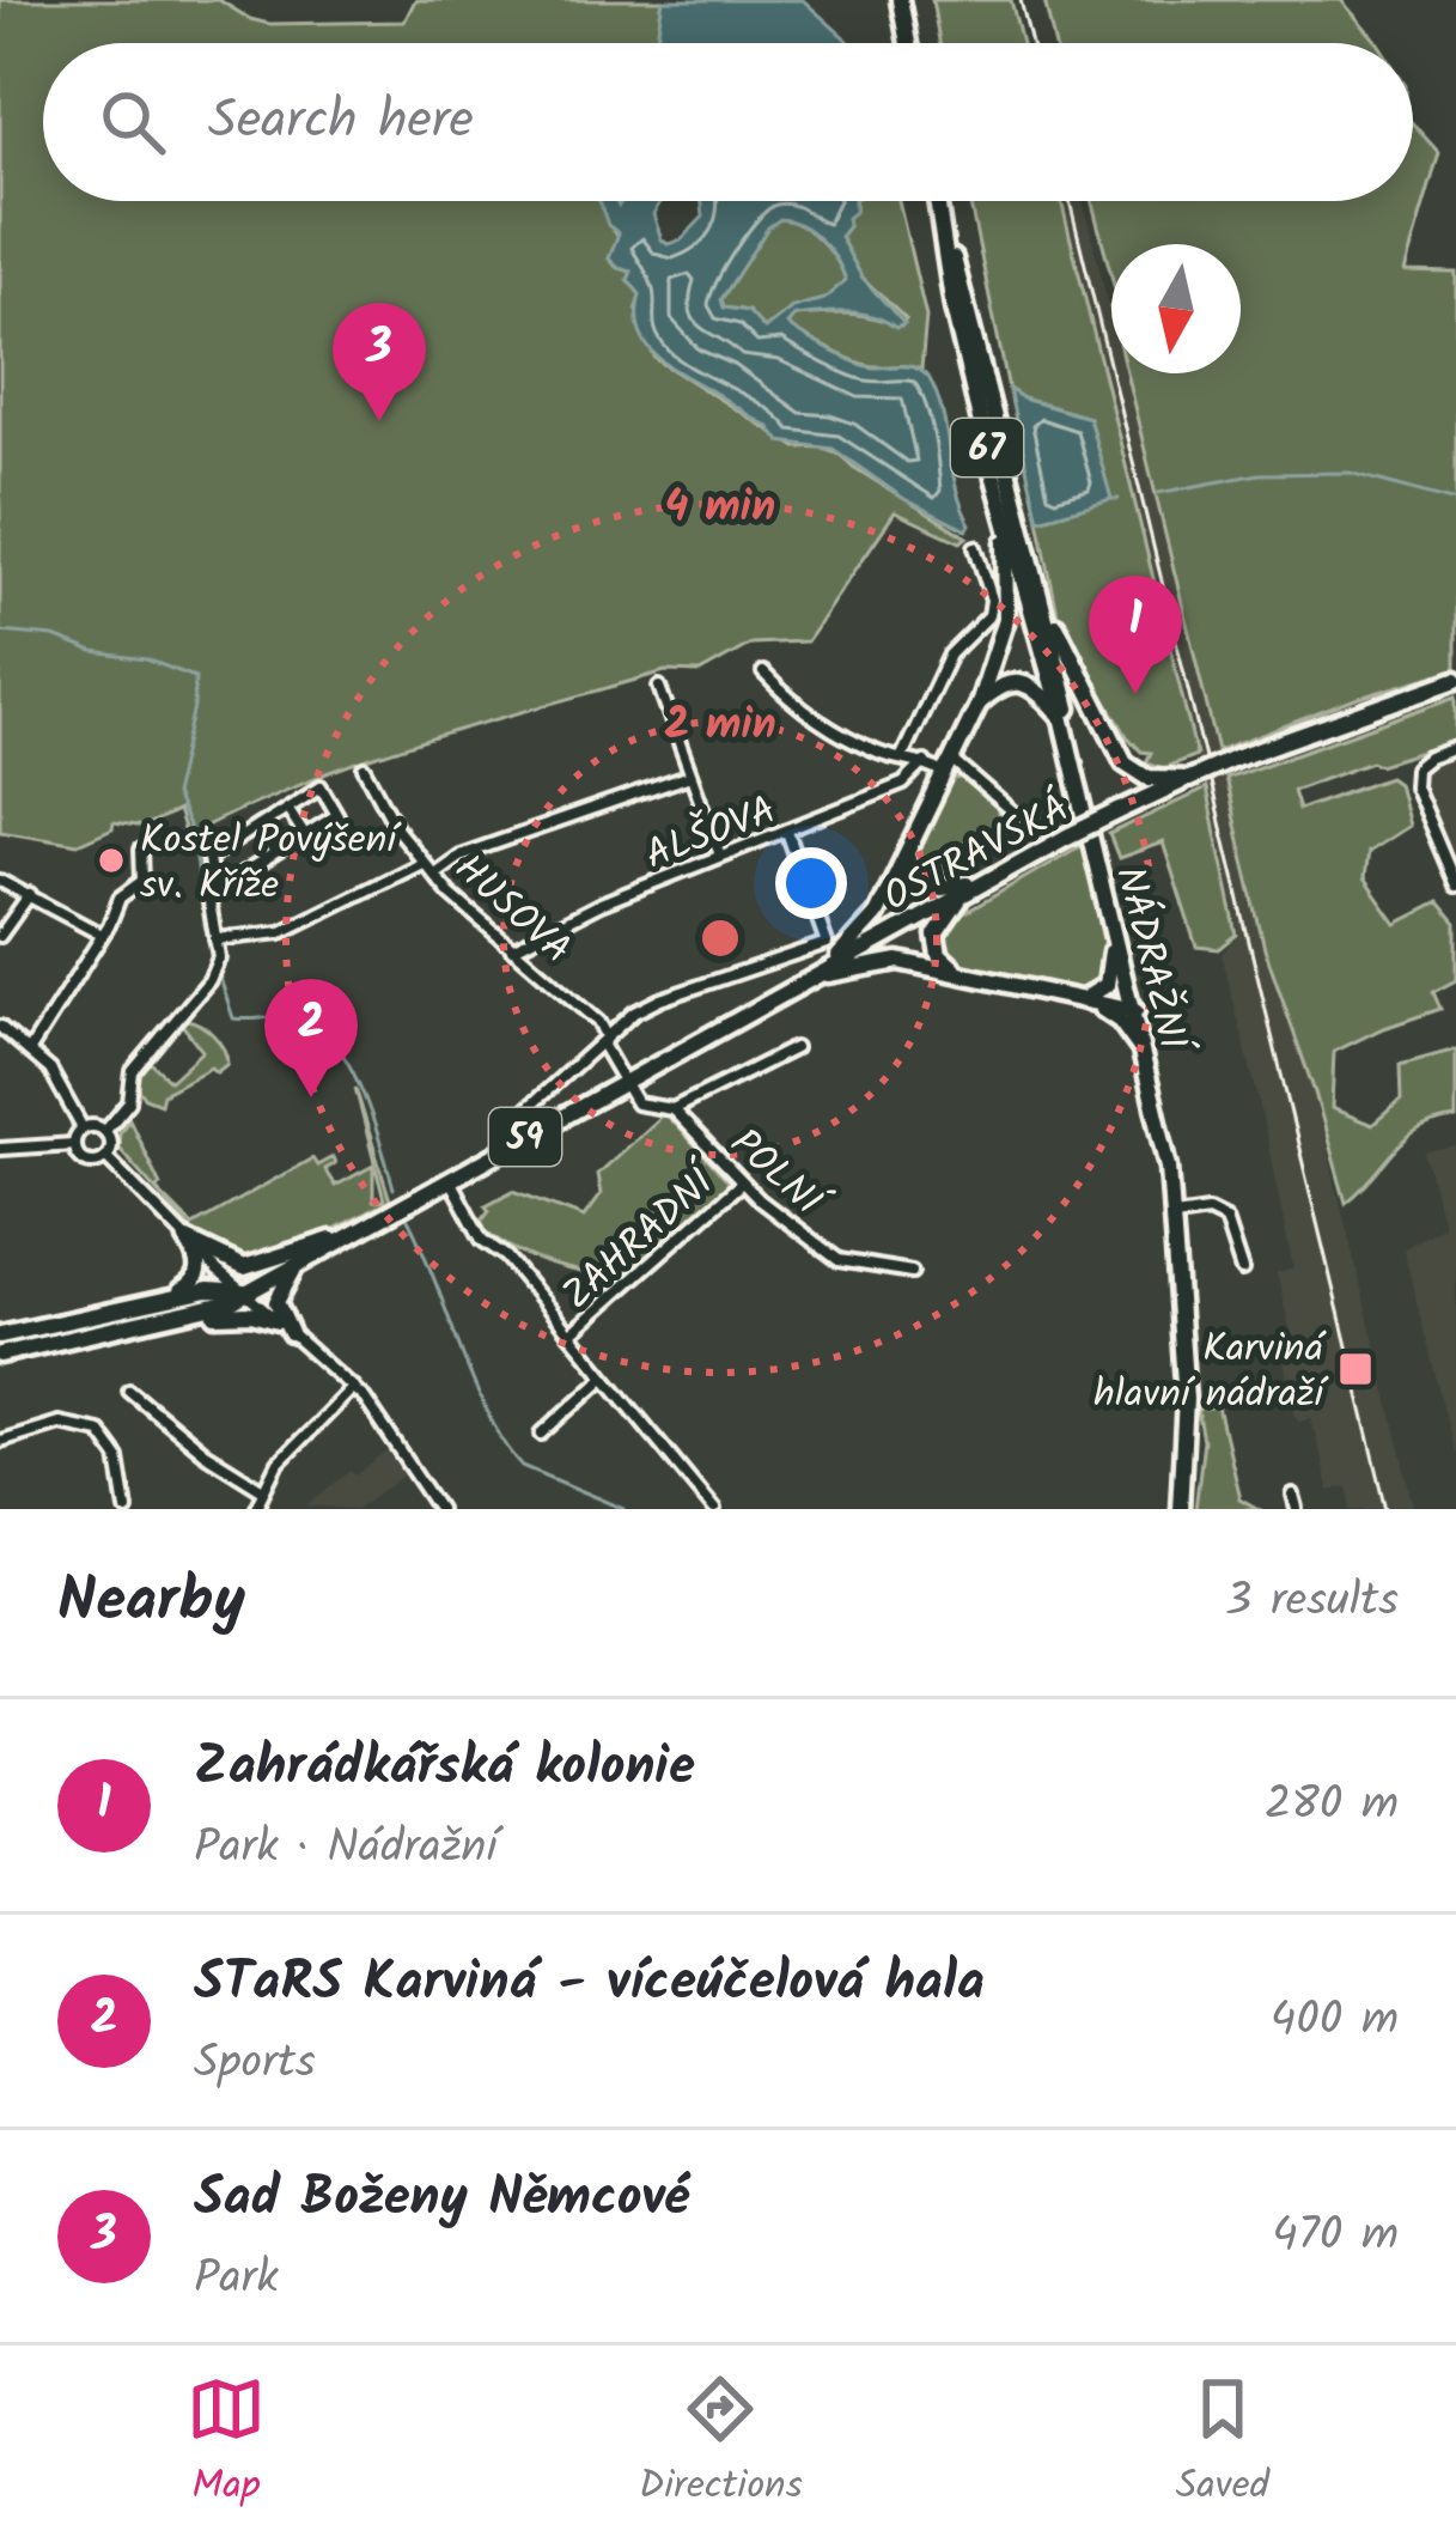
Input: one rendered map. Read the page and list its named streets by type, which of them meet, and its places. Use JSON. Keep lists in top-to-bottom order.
{
  "streets": {
    "main road": [
      "67",
      "OSTRAVSKÁ",
      "NÁDRAŽNÍ",
      "59"
    ],
    "street": [
      "ALŠOVA",
      "HUSOVA",
      "POLNÍ",
      "ZAHRADNÍ"
    ]
  },
  "crossings": [
    ["67", "NÁDRAŽNÍ"],
    ["ALŠOVA", "HUSOVA"],
    ["OSTRAVSKÁ", "HUSOVA"],
    ["OSTRAVSKÁ", "59"],
    ["OSTRAVSKÁ", "POLNÍ"],
    ["OSTRAVSKÁ", "ZAHRADNÍ"],
    ["HUSOVA", "POLNÍ"],
    ["POLNÍ", "ZAHRADNÍ"]
  ],
  "places": {
    "other": ["Kostel Povýšení sv. Kříže"],
    "transit": ["Karviná hlavní nádraží"]
  },
  "north": "bottom",
  "page": {
    "search": "Search here",
    "pins": ["3", "1", "2"],
    "heading": ["Nearby", "3 results"],
    "list": [
      {
        "mark": "1",
        "name": "Zahrádkářská kolonie",
        "note": "Park · Nádražní",
        "value": "280 m"
      },
      {
        "mark": "2",
        "name": "STaRS Karviná - víceúčelová hala",
        "note": "Sports",
        "value": "400 m"
      },
      {
        "mark": "3",
        "name": "Sad Boženy Němcové",
        "note": "Park",
        "value": "470 m"
      }
    ],
    "nav": ["Map", "Directions", "Saved"]
  },
  "rings": ["4 min", "2 min"]
}
